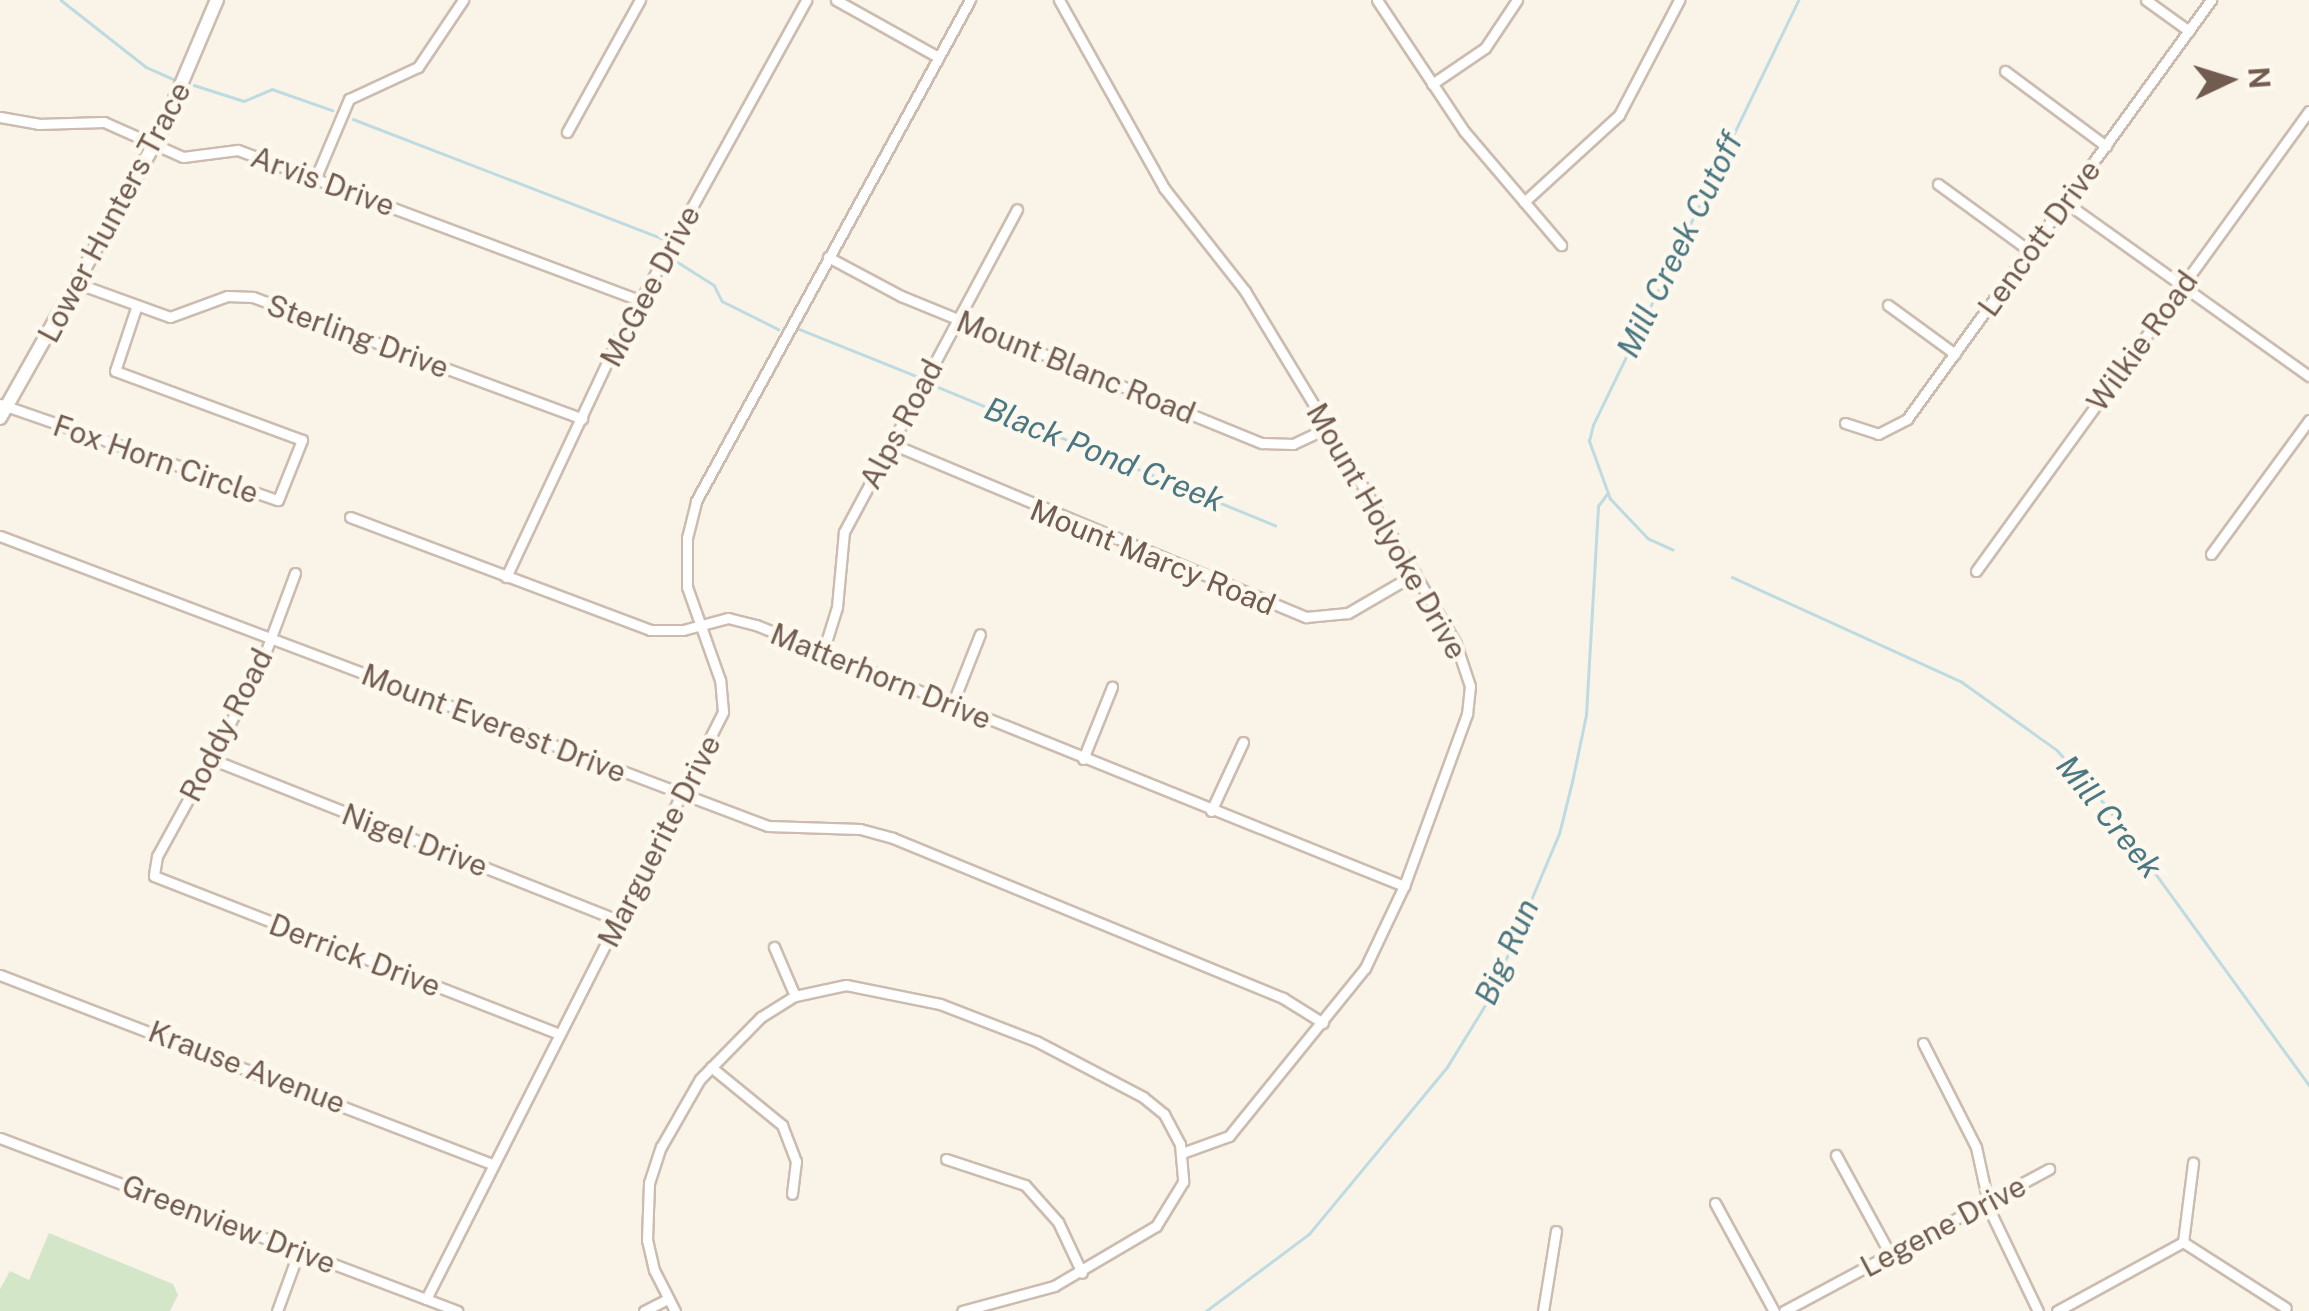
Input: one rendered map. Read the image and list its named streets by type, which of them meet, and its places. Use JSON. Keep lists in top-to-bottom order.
{
  "streets": {
    "street": [
      "Arvis Drive",
      "Lower Hunters Trace",
      "Lencott Drive",
      "McGee Drive",
      "Sterling Drive",
      "Wilkie Road",
      "Mount Blanc Road",
      "Alps Road",
      "Fox Horn Circle",
      "Mount Holyoke Drive",
      "Mount Marcy Road",
      "Matterhorn Drive",
      "Mount Everest Drive",
      "Roddy Road",
      "Nigel Drive",
      "Marguerite Drive",
      "Derrick Drive",
      "Krause Avenue",
      "Greenview Drive",
      "Legene Drive"
    ]
  },
  "crossings": [
    ["Arvis Drive", "Lower Hunters Trace"],
    ["Arvis Drive", "McGee Drive"],
    ["Lower Hunters Trace", "Sterling Drive"],
    ["Lower Hunters Trace", "Fox Horn Circle"],
    ["McGee Drive", "Sterling Drive"],
    ["McGee Drive", "Matterhorn Drive"],
    ["Sterling Drive", "Fox Horn Circle"],
    ["Mount Blanc Road", "Alps Road"],
    ["Mount Blanc Road", "Mount Holyoke Drive"],
    ["Mount Blanc Road", "Marguerite Drive"],
    ["Alps Road", "Mount Marcy Road"],
    ["Alps Road", "Matterhorn Drive"],
    ["Mount Holyoke Drive", "Mount Marcy Road"],
    ["Mount Holyoke Drive", "Matterhorn Drive"],
    ["Mount Holyoke Drive", "Mount Everest Drive"],
    ["Matterhorn Drive", "Marguerite Drive"],
    ["Mount Everest Drive", "Roddy Road"],
    ["Mount Everest Drive", "Marguerite Drive"],
    ["Roddy Road", "Nigel Drive"],
    ["Roddy Road", "Derrick Drive"],
    ["Nigel Drive", "Marguerite Drive"],
    ["Marguerite Drive", "Derrick Drive"],
    ["Marguerite Drive", "Krause Avenue"],
    ["Marguerite Drive", "Greenview Drive"]
  ],
  "water": [
    "Mill Creek Cutoff",
    "Black Pond Creek",
    "Mill Creek",
    "Big Run"
  ],
  "north": "right"
}
